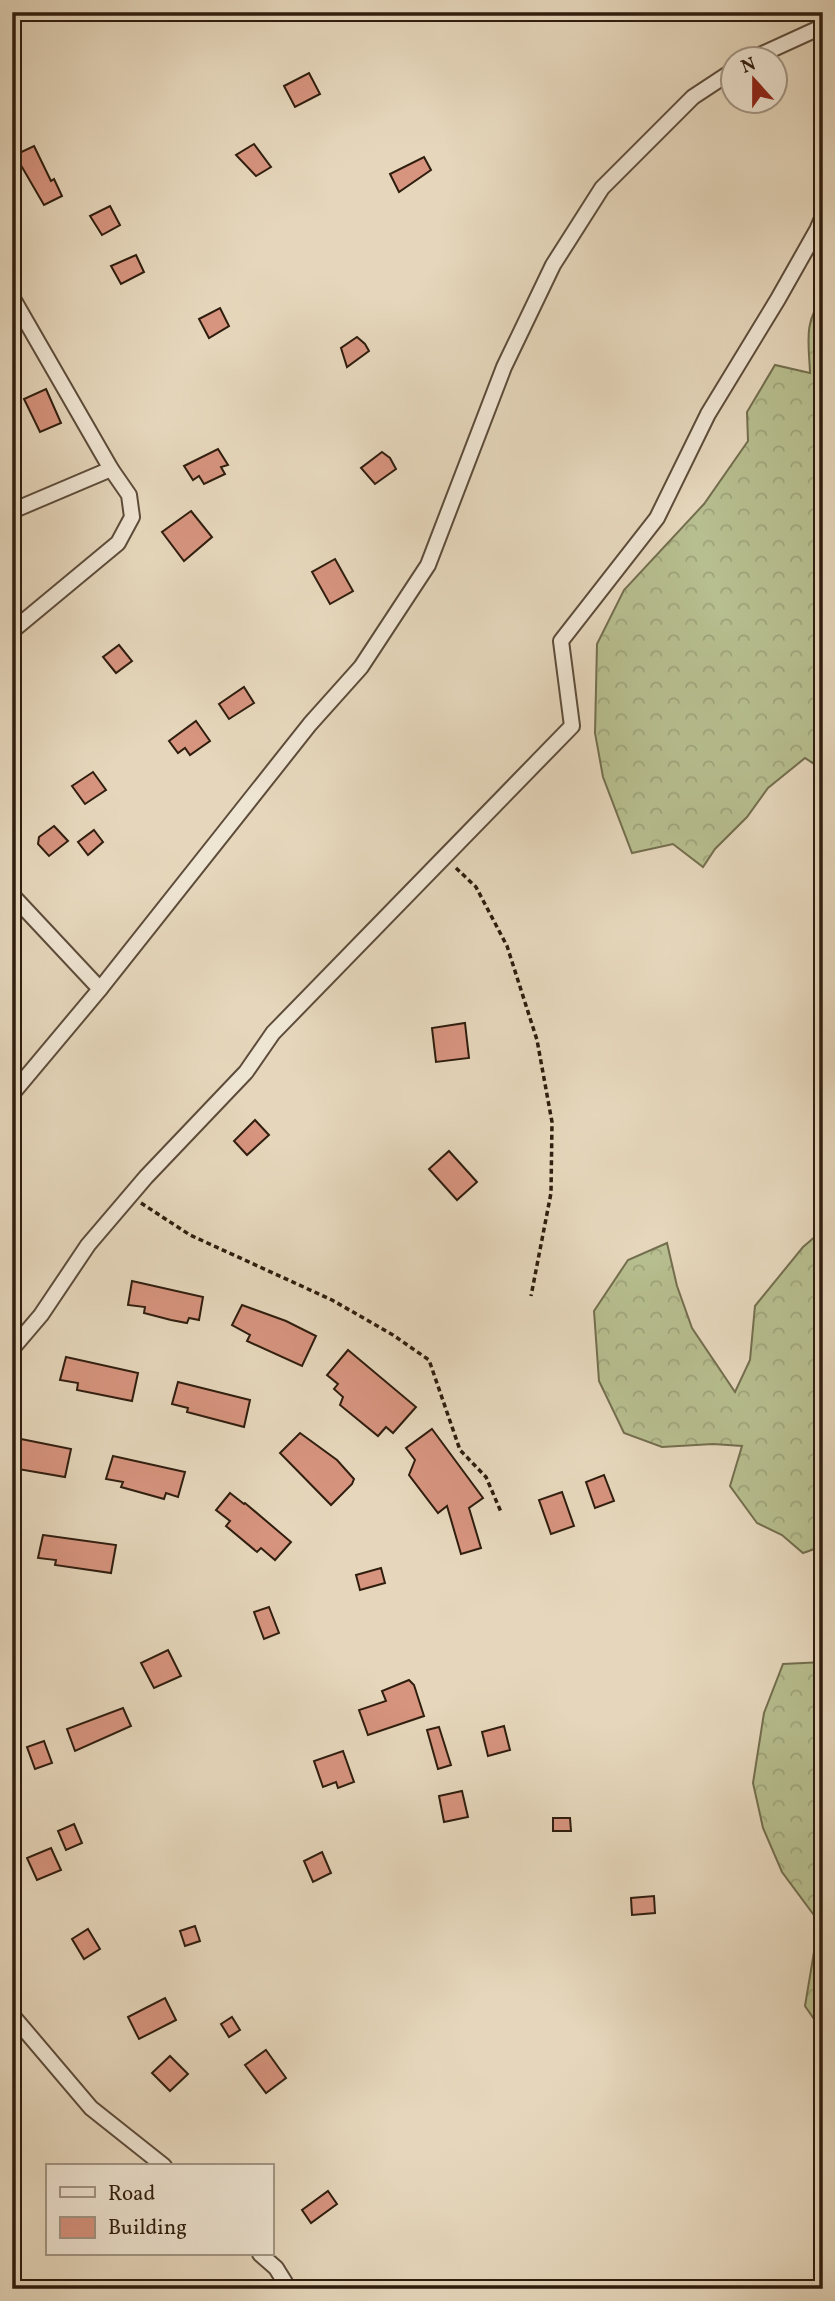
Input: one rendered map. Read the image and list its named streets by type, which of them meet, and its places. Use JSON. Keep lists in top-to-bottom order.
{
  "legend": ["Road", "Building"],
  "north": "top"
}
